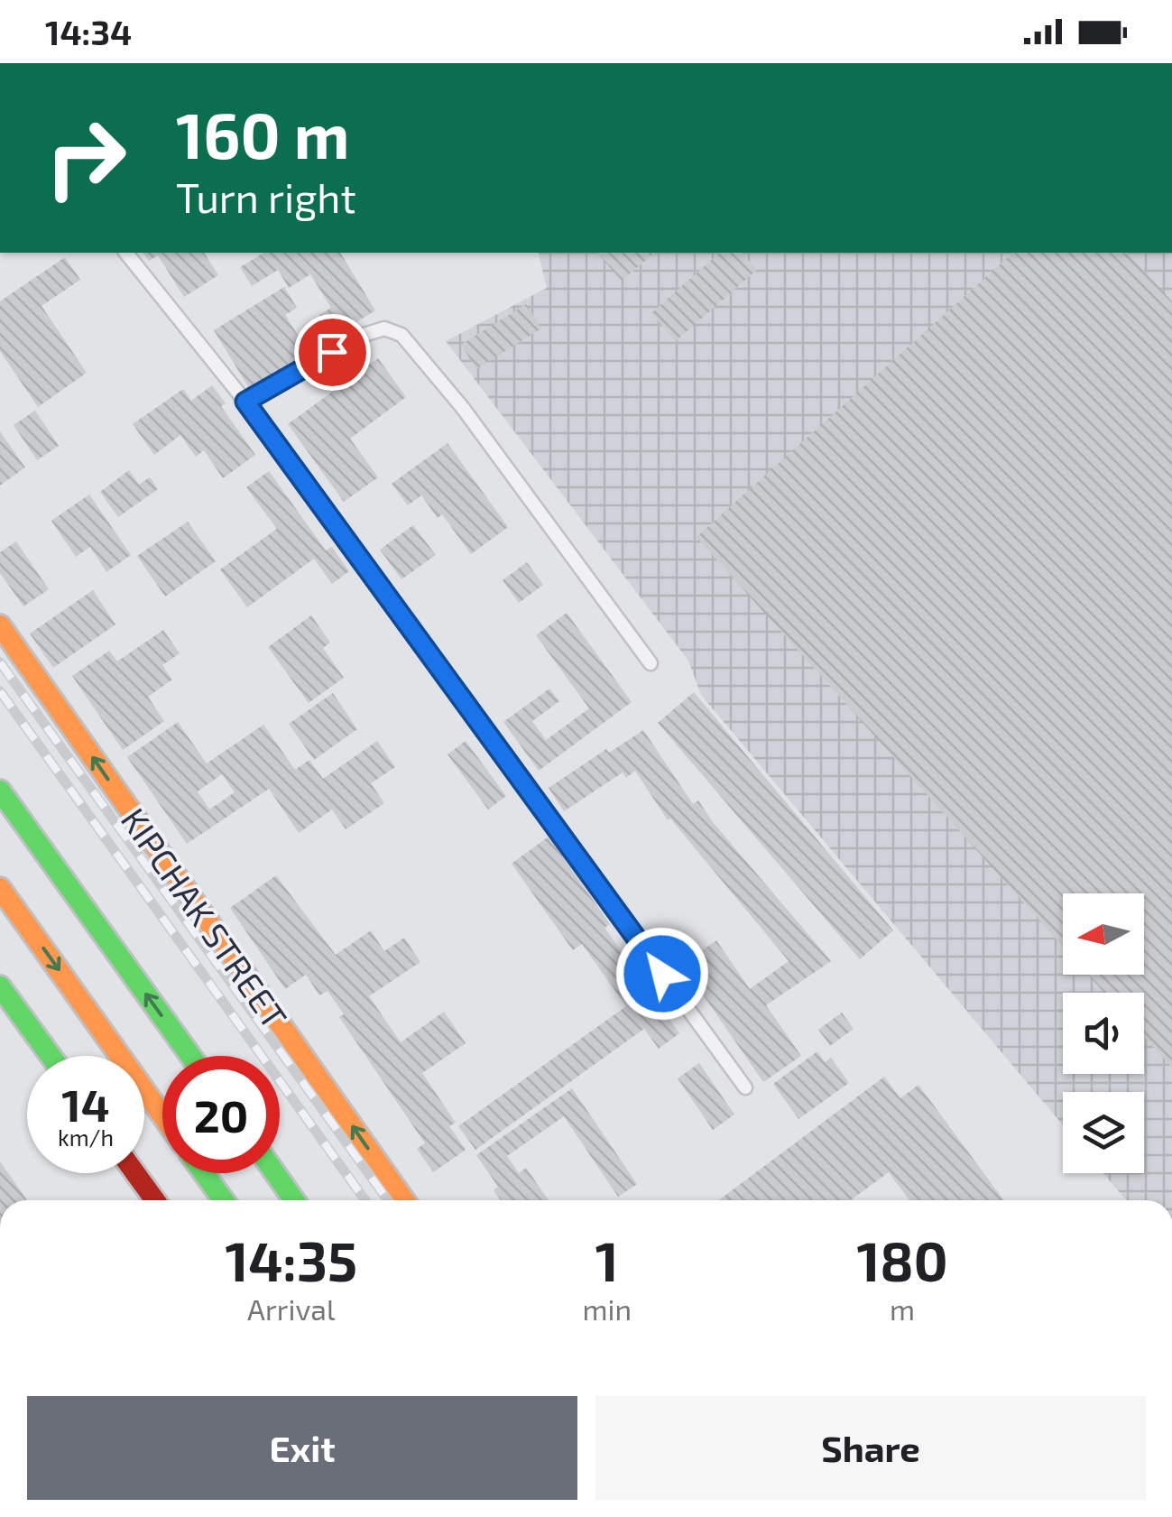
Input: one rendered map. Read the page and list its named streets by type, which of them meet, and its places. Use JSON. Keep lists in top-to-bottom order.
{
  "streets": {
    "main road": ["KIPCHAK STREET"]
  },
  "north": "left",
  "page": {
    "status": "14:34",
    "turn": ["160 m", "Turn right"],
    "speed": "14 km/h",
    "limit": "20",
    "eta": [
      "14:35",
      "Arrival",
      "1",
      "min",
      "180",
      "m"
    ],
    "buttons": ["Exit", "Share"]
  }
}
